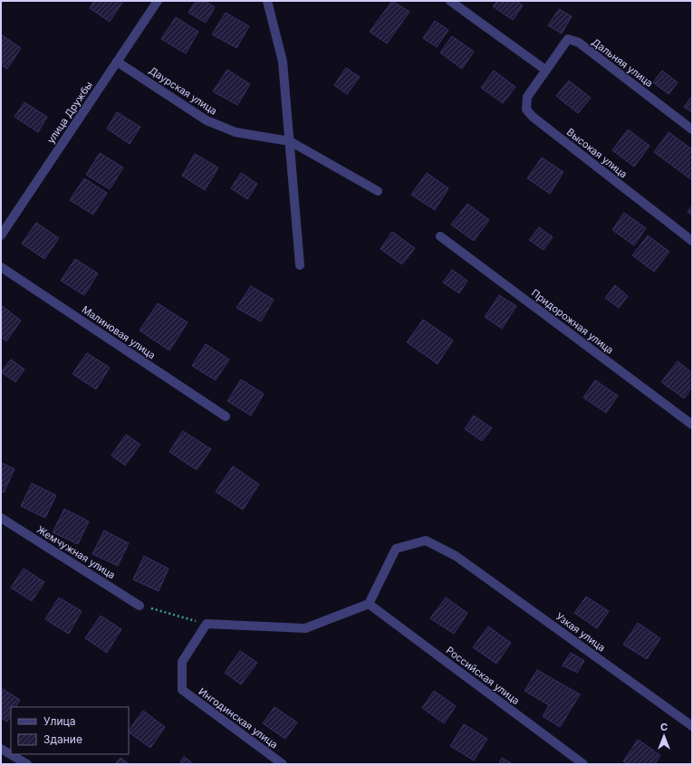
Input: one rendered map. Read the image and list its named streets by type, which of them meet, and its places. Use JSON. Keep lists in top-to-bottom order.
{
  "streets": {
    "street": [
      "Дальняя улица",
      "Даурская улица",
      "улица Дружбы",
      "Высокая улица",
      "Придорожная улица",
      "Малиновая улица",
      "Жемчужная улица",
      "Узкая улица",
      "Российская улица",
      "Ингодинская улица"
    ]
  },
  "crossings": [
    ["Дальняя улица", "Высокая улица"],
    ["Даурская улица", "улица Дружбы"],
    ["Узкая улица", "Российская улица"]
  ],
  "legend": ["Улица", "Здание"],
  "north": "top"
}
